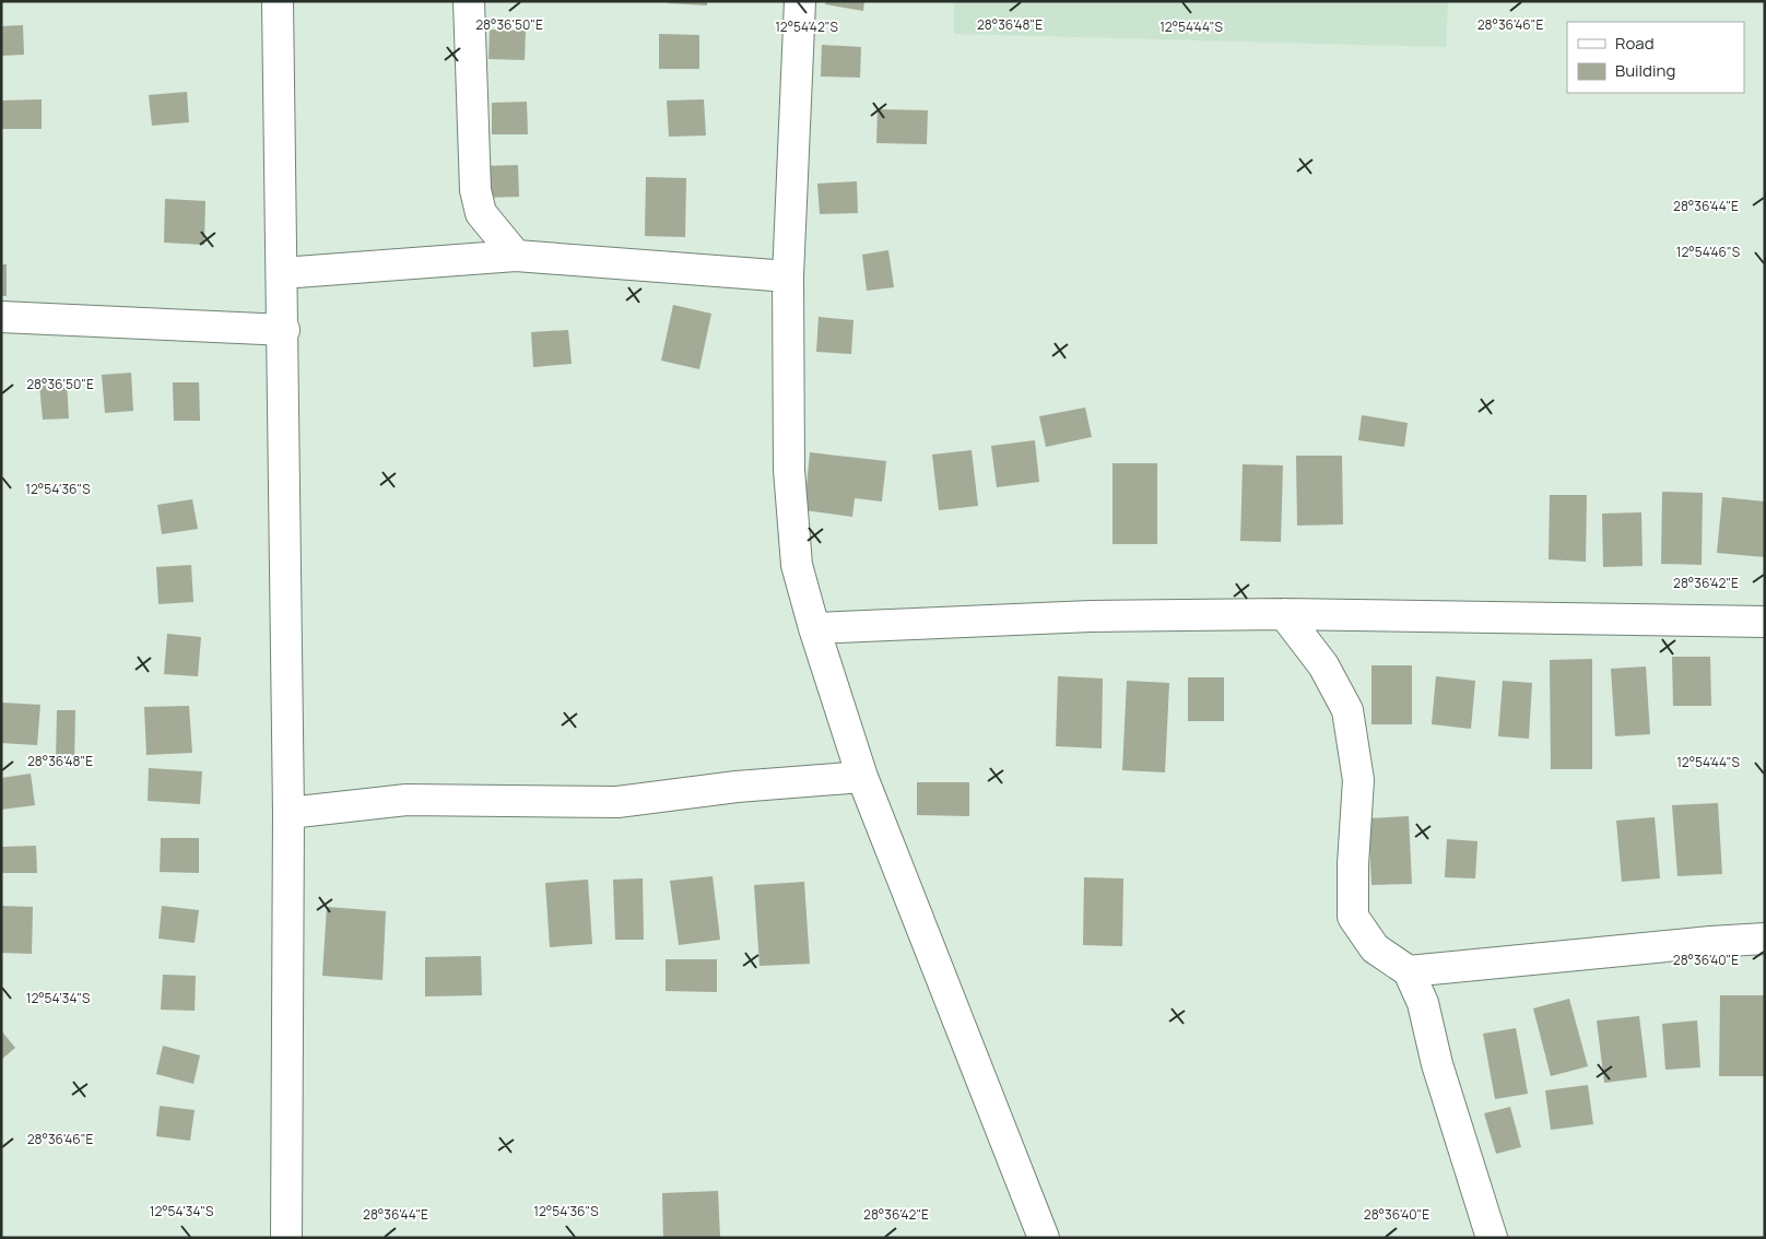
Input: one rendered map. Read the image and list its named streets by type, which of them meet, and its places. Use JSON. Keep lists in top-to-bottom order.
{
  "legend": ["Road", "Building"],
  "coordinates": [
    "28°36'50\"E",
    "28°36'48\"E",
    "28°36'46\"E",
    "12°54'42\"S",
    "12°54'44\"S",
    "28°36'44\"E",
    "12°54'46\"S",
    "12°54'36\"S",
    "28°36'42\"E",
    "28°36'40\"E",
    "12°54'34\"S"
  ]
}
